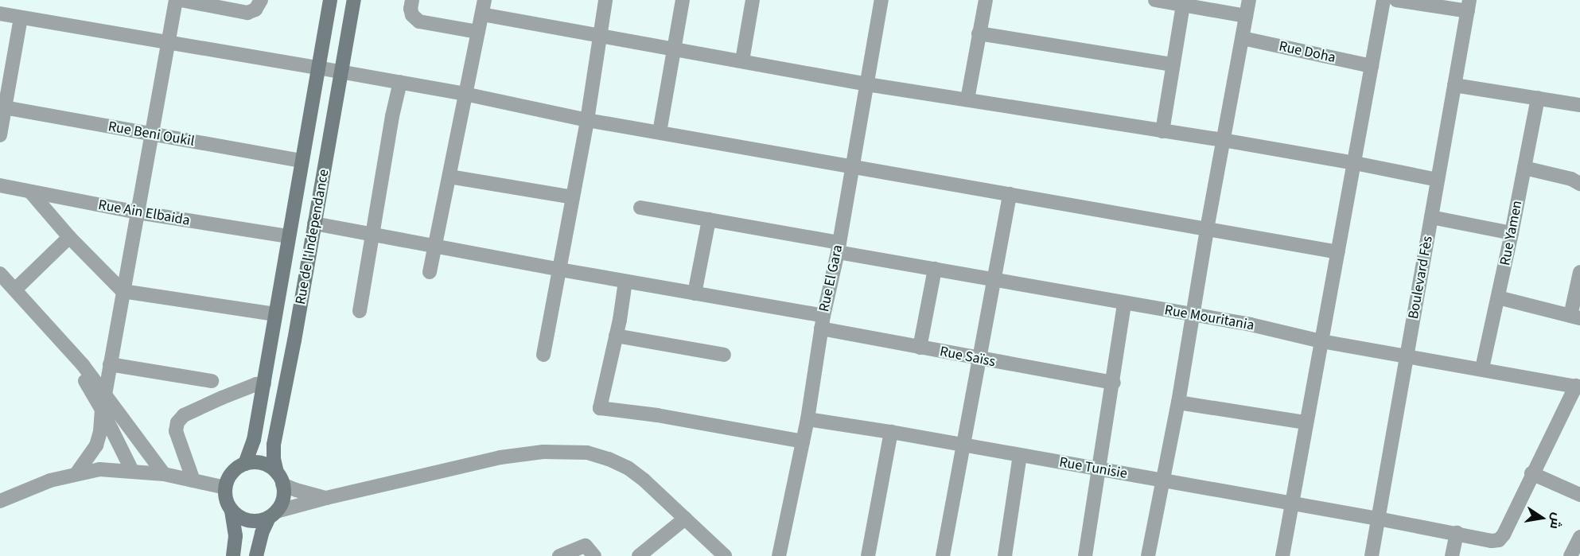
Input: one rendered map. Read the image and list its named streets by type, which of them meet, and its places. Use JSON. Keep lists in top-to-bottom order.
{
  "streets": {
    "main road": ["Rue de l'Independance"],
    "street": [
      "Rue Doha",
      "Rue Beni Oukil",
      "Rue Ain Elbaida",
      "Rue Yamen",
      "Boulevard Fès",
      "Rue El Gara",
      "Rue Mouritania",
      "Rue Saïss",
      "Rue Tunisie"
    ]
  },
  "crossings": [
    ["Rue Beni Oukil", "Rue de l'Independance"],
    ["Rue Ain Elbaida", "Rue de l'Independance"],
    ["Rue Yamen", "Rue Mouritania"],
    ["Rue de l'Independance", "Rue Saïss"],
    ["Boulevard Fès", "Rue Mouritania"],
    ["Boulevard Fès", "Rue Tunisie"],
    ["Rue El Gara", "Rue Mouritania"],
    ["Rue El Gara", "Rue Saïss"],
    ["Rue El Gara", "Rue Tunisie"]
  ],
  "north": "right"
}
